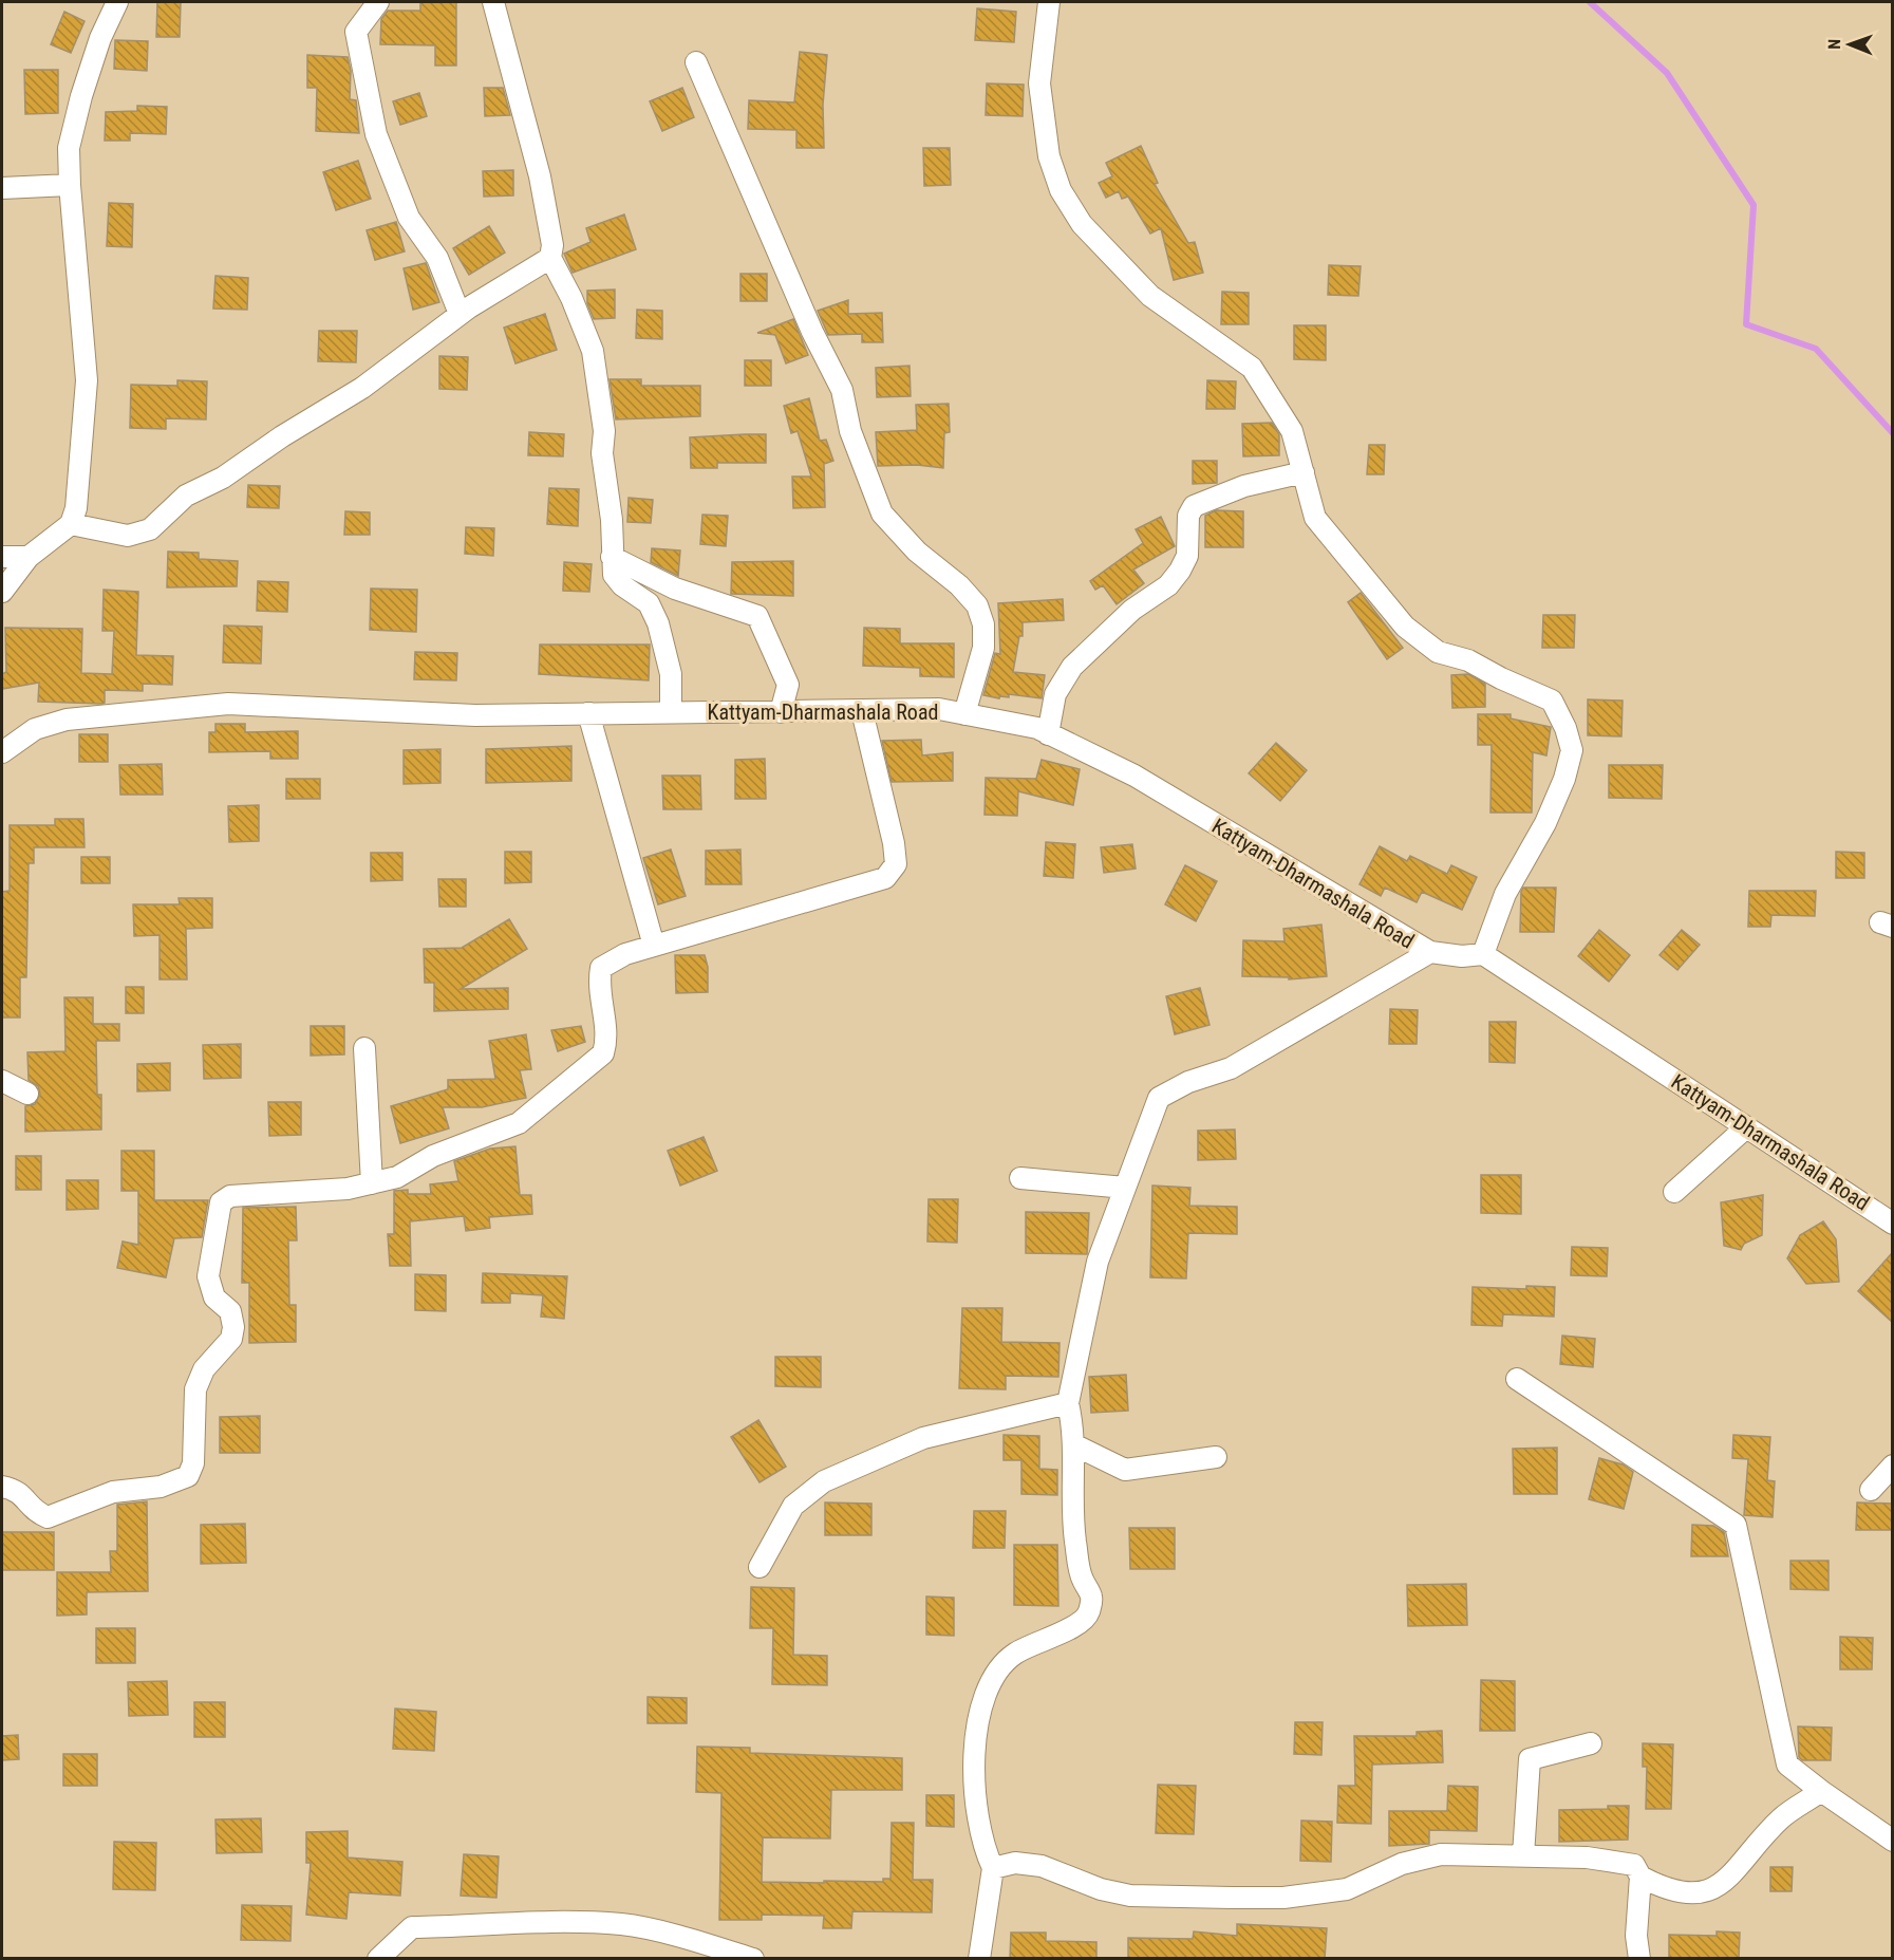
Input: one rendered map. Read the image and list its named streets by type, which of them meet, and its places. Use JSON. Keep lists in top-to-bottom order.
{
  "streets": {
    "street": ["Kattyam-Dharmashala Road"]
  },
  "north": "left"
}
